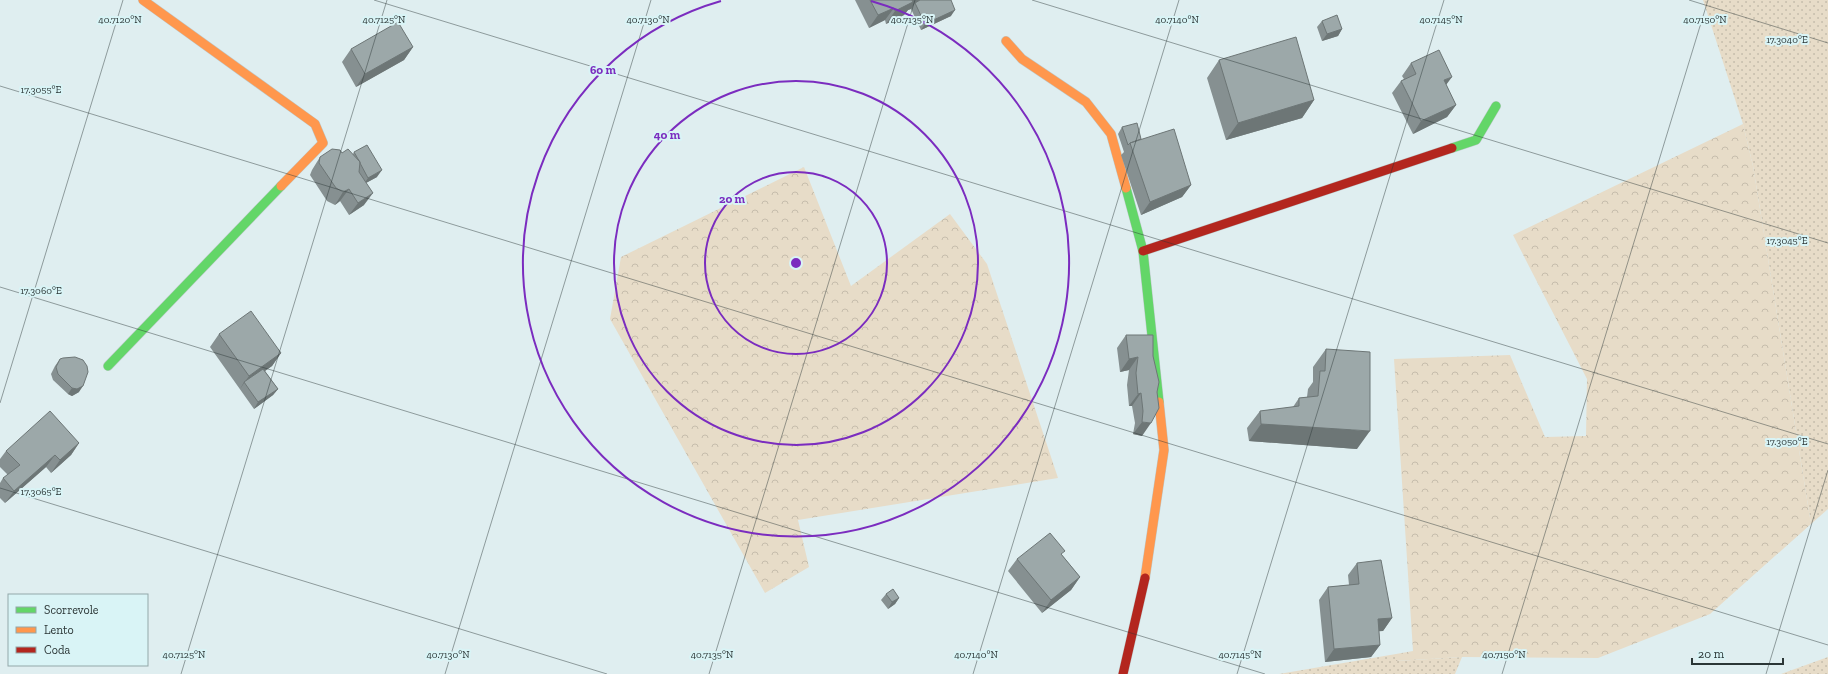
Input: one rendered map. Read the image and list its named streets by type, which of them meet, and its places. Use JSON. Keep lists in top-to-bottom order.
{
  "legend": ["Scorrevole", "Lento", "Coda"],
  "scale_bar": "20 m",
  "coordinates": [
    "40.7120°N",
    "40.7125°N",
    "40.7130°N",
    "40.7135°N",
    "40.7140°N",
    "40.7145°N",
    "40.7150°N",
    "17.3040°E",
    "17.3055°E",
    "17.3045°E",
    "17.3060°E",
    "17.3050°E",
    "17.3065°E"
  ],
  "rings": ["60 m", "40 m", "20 m"]
}
